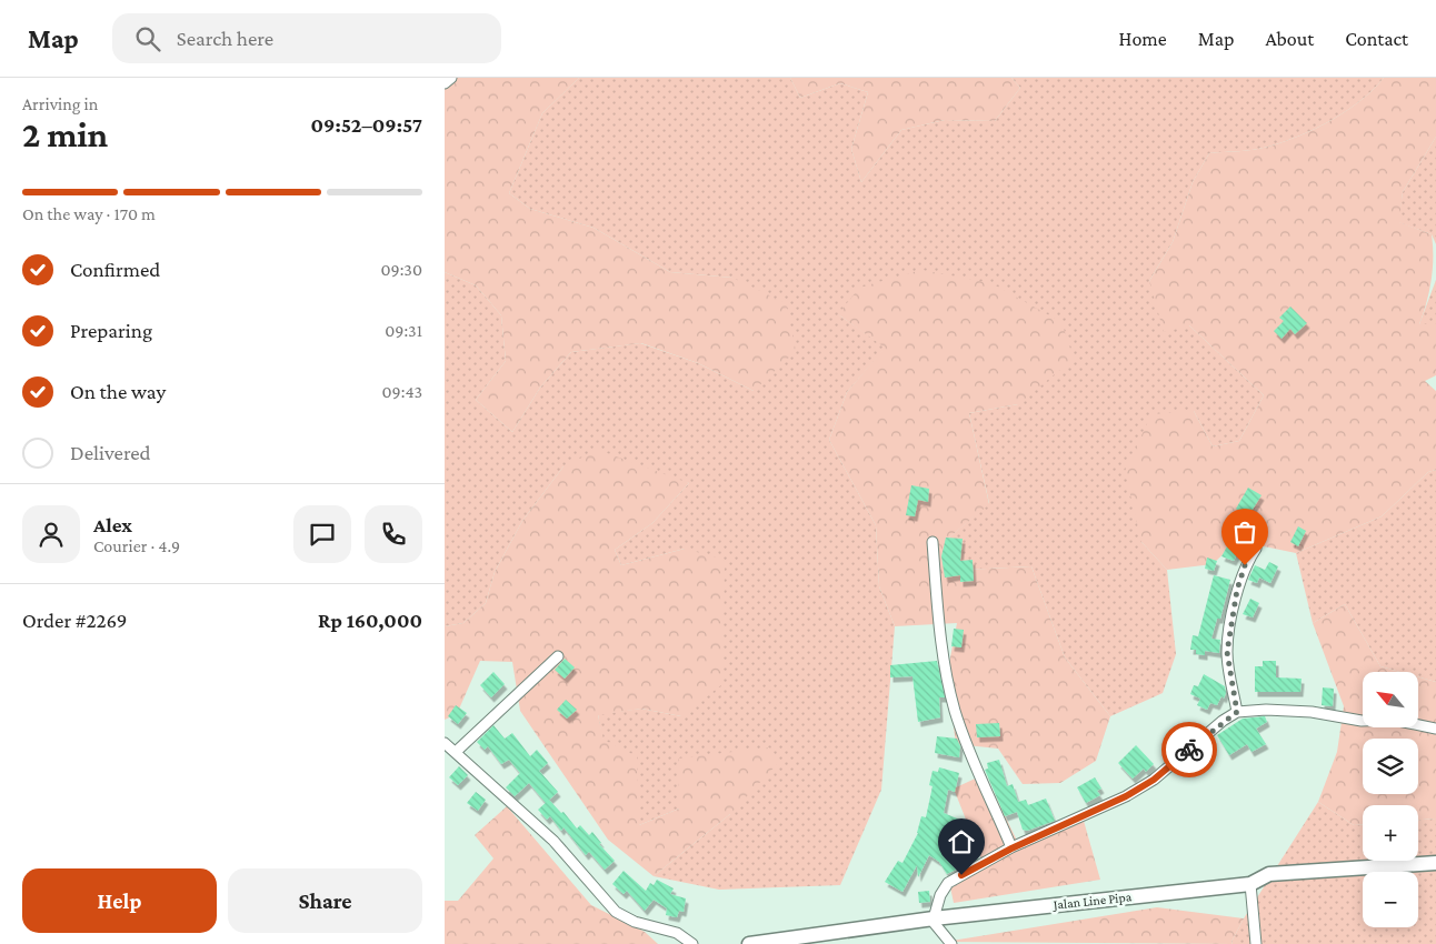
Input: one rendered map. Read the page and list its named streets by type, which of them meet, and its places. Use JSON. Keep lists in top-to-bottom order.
{
  "streets": {
    "main road": ["Jalan Line Pipa"]
  },
  "north": "top left",
  "page": {
    "header": "Map",
    "search": "Search here",
    "nav": [
      "Home",
      "Map",
      "About",
      "Contact"
    ],
    "heading": ["2 min", "Arriving in", "09:52–09:57"],
    "panel": [
      "Alex",
      "Courier · 4.9",
      "Order #2269",
      "Rp 160,000"
    ],
    "bar": "On the way · 170 m",
    "list": [
      ["Confirmed", "09:30"],
      ["Preparing", "09:31"],
      ["On the way", "09:43"],
      "Delivered"
    ],
    "map_buttons": ["+", "−"],
    "buttons": ["Help", "Share"]
  }
}
